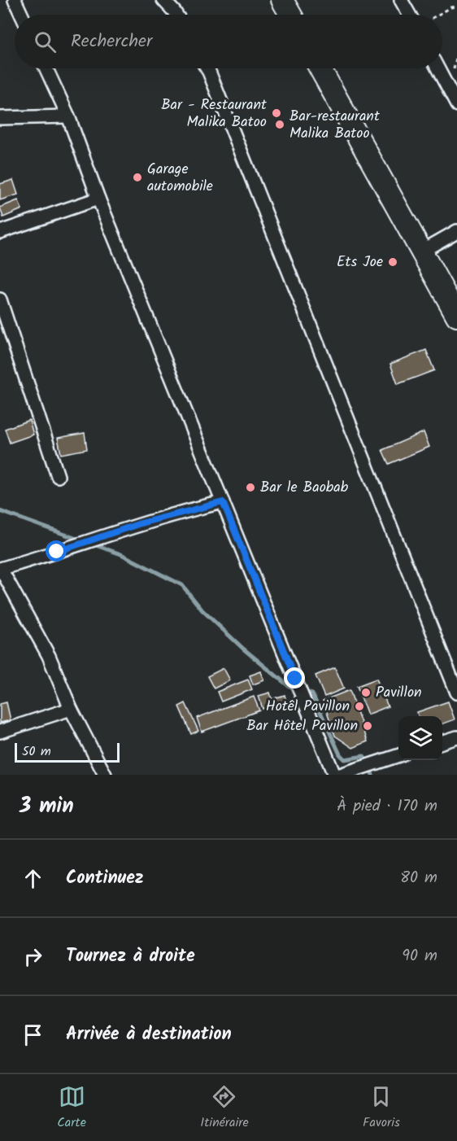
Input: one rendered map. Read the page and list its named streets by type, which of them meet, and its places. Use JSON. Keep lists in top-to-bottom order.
{
  "places": [
    "Bar - Restaurant Malika Batoo",
    "Bar-restaurant Malika Batoo",
    "Garage automobile",
    "Ets Joe",
    "Bar le Baobab",
    "Pavillon",
    "Hotêl Pavillon",
    "Bar Hôtel Pavillon"
  ],
  "scale_bar": "50 m",
  "page": {
    "search": "Rechercher",
    "scale": "50 m",
    "heading": ["3 min", "À pied · 170 m"],
    "list": [
      ["Continuez", "80 m"],
      ["Tournez à droite", "90 m"],
      "Arrivée à destination"
    ],
    "nav": ["Carte", "Itinéraire", "Favoris"]
  }
}
